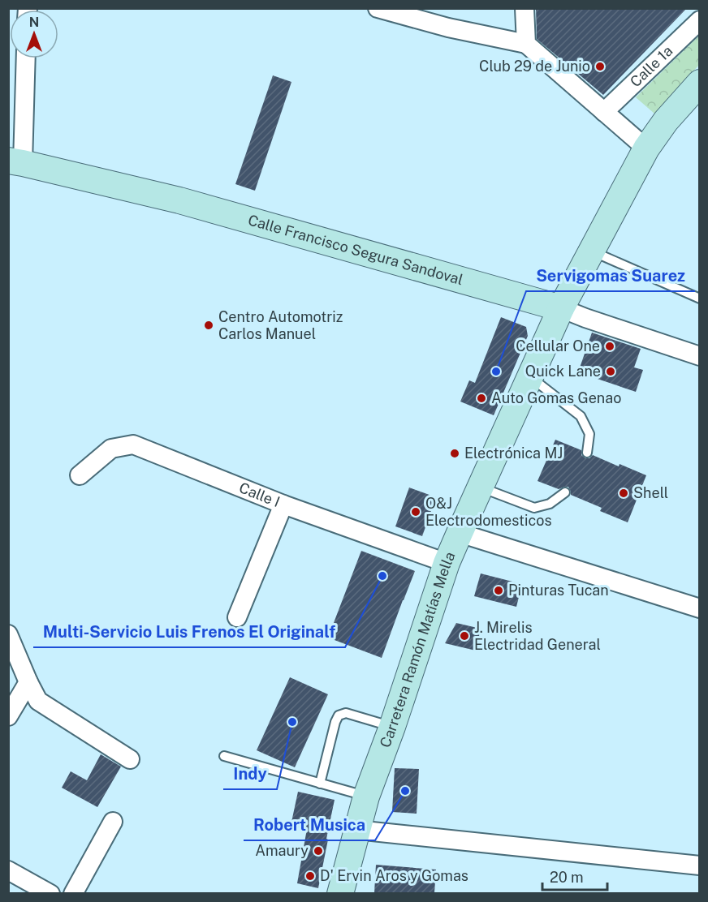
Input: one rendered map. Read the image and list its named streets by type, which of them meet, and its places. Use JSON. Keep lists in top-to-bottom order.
{
  "streets": {
    "main road": ["Calle Francisco Segura Sandoval", "Carretera Ramón Matías Mella"],
    "street": ["Calle 1a", "Calle I"]
  },
  "crossings": [
    ["Calle Francisco Segura Sandoval", "Carretera Ramón Matías Mella"],
    ["Calle I", "Carretera Ramón Matías Mella"]
  ],
  "places": [
    "Club 29 de Junio",
    "Centro Automotriz Carlos Manuel",
    "Cellular One",
    "Servigomas Suarez",
    "Quick Lane",
    "Auto Gomas Genao",
    "Electrónica MJ",
    "Shell",
    "O&J Electrodomesticos",
    "Multi-Servicio Luis Frenos El Originalf",
    "Pinturas Tucan",
    "J. Mirelis Electridad General",
    "Indy",
    "Robert Musica",
    "Amaury",
    "D' Ervin Aros y Gomas"
  ],
  "scale_bar": "20 m",
  "north": "top"
}
